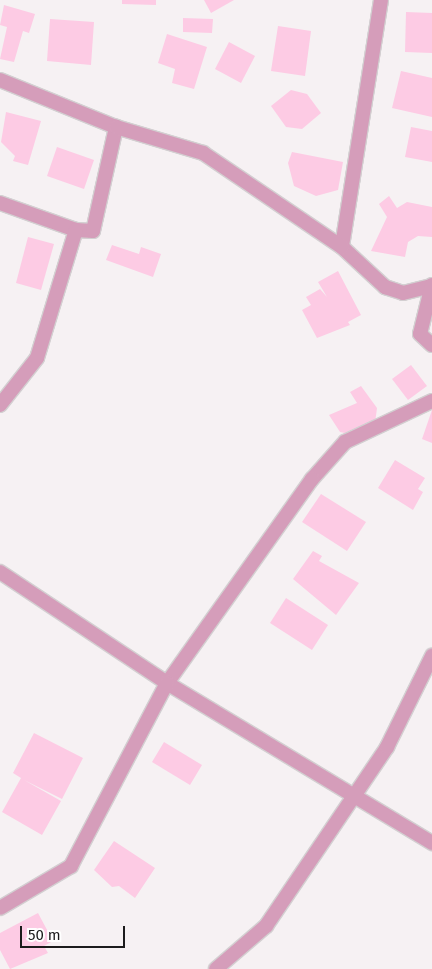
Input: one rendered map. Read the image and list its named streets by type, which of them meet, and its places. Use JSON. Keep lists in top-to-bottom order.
{
  "scale_bar": "50 m"
}
